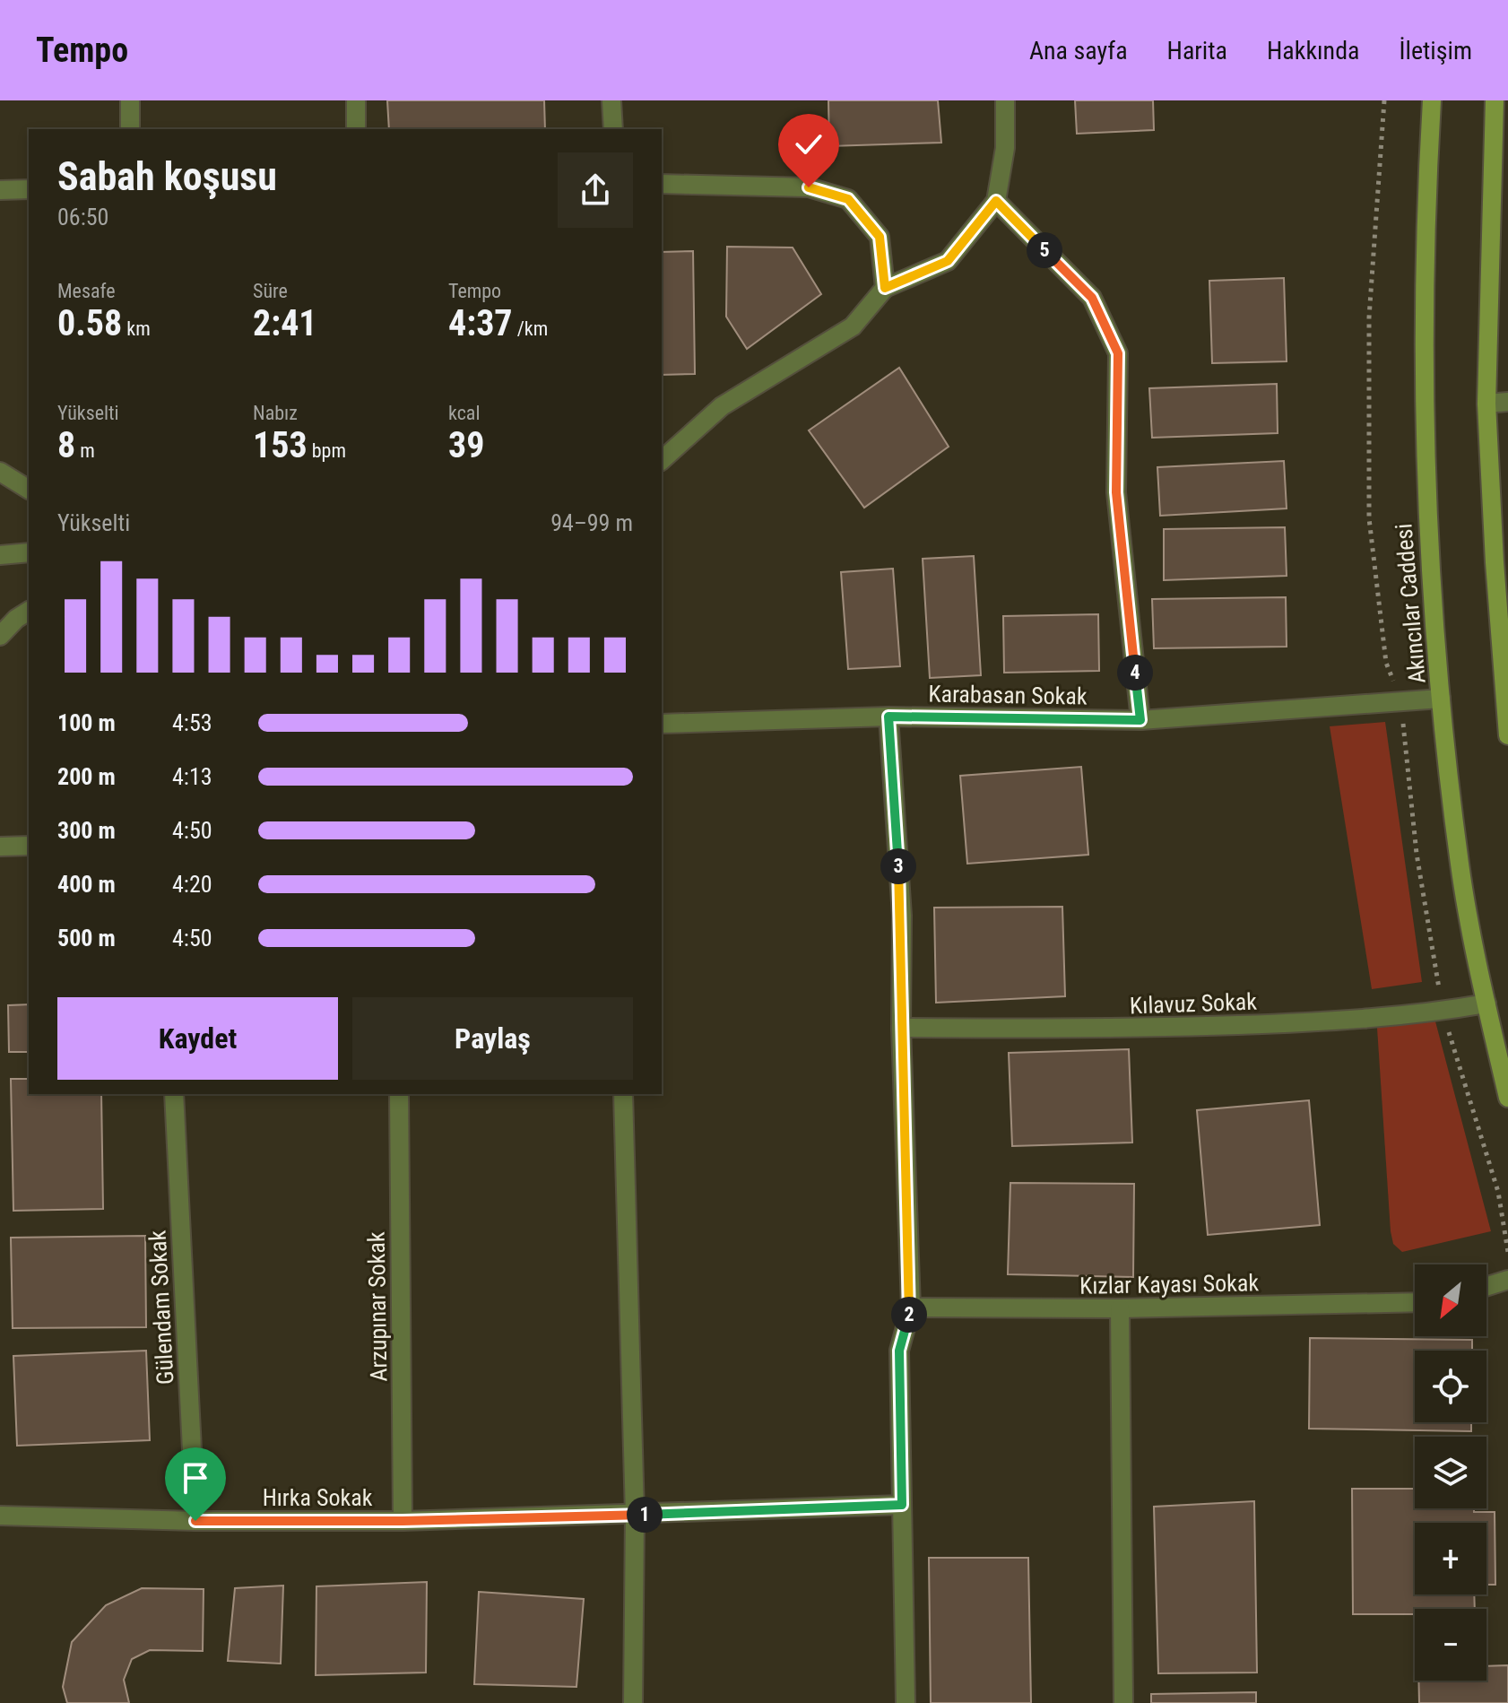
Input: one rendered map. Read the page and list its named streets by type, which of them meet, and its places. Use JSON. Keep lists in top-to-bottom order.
{
  "streets": {
    "main road": ["Akıncılar Caddesi"],
    "street": [
      "Karabasan Sokak",
      "Kılavuz Sokak",
      "Kızlar Kayası Sokak",
      "Arzupınar Sokak",
      "Gülendam Sokak",
      "Hırka Sokak"
    ]
  },
  "crossings": [
    ["Akıncılar Caddesi", "Karabasan Sokak"],
    ["Akıncılar Caddesi", "Kılavuz Sokak"],
    ["Arzupınar Sokak", "Hırka Sokak"],
    ["Gülendam Sokak", "Hırka Sokak"]
  ],
  "north": "bottom left",
  "page": {
    "header": "Tempo",
    "nav": [
      "Ana sayfa",
      "Harita",
      "Hakkında",
      "İletişim"
    ],
    "heading": ["Sabah koşusu", "06:50"],
    "pins": [
      "5",
      "4",
      "3",
      "2",
      "1"
    ],
    "stats": [
      ["Mesafe", "0.58 km"],
      ["Süre", "2:41"],
      ["Tempo", "4:37 /km"],
      ["Yükselti", "8 m"],
      ["Nabız", "153 bpm"],
      ["kcal", "39"]
    ],
    "chart": ["Yükselti", "94–99 m"],
    "list": [
      {
        "name": "100 m",
        "note": "4:53"
      },
      {
        "name": "200 m",
        "note": "4:13"
      },
      {
        "name": "300 m",
        "note": "4:50"
      },
      {
        "name": "400 m",
        "note": "4:20"
      },
      {
        "name": "500 m",
        "note": "4:50"
      }
    ],
    "buttons": ["Kaydet", "Paylaş"],
    "map_buttons": ["+", "−"]
  }
}
